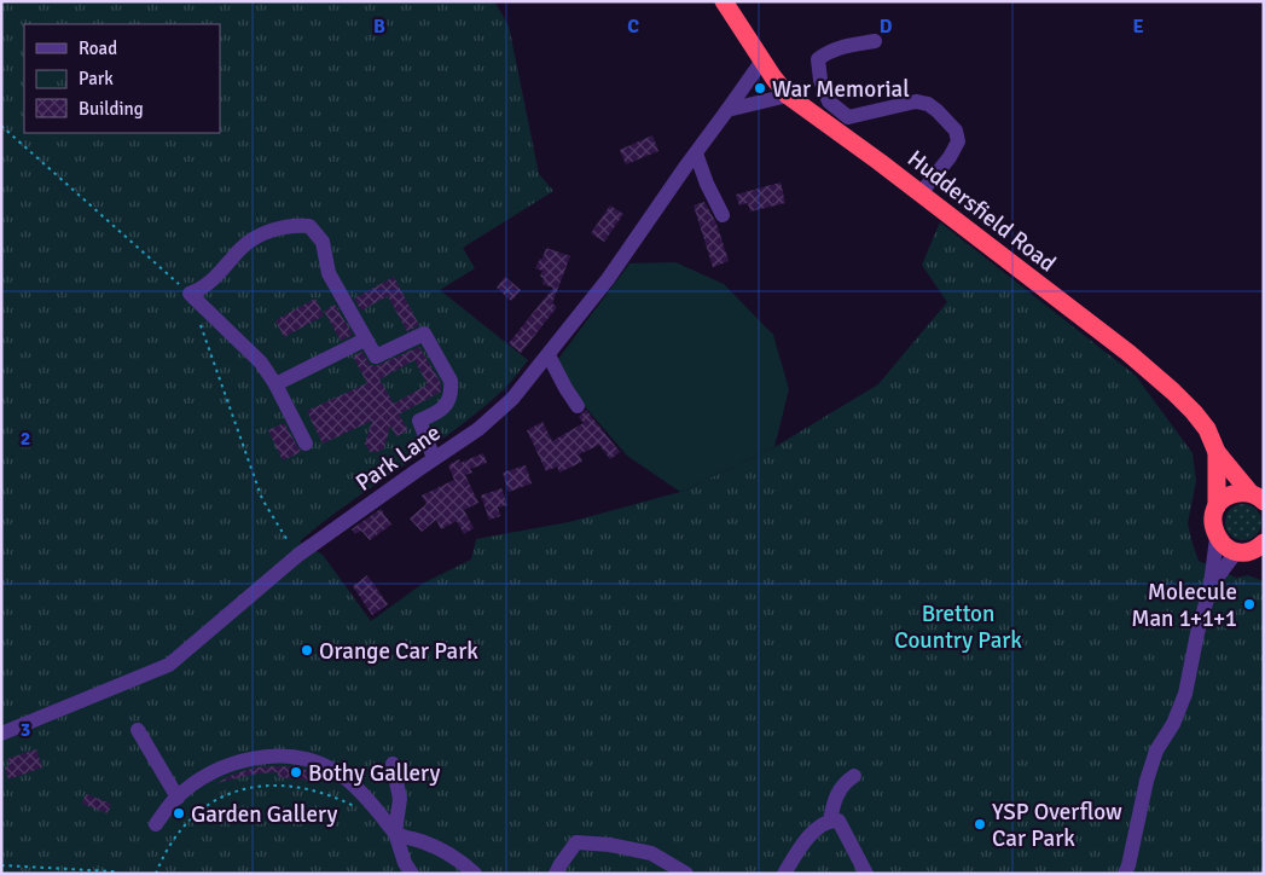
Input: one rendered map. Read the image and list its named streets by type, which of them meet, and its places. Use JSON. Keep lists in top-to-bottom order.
{
  "streets": {
    "highway": ["Huddersfield Road"],
    "street": ["Park Lane"]
  },
  "crossings": [
    ["Huddersfield Road", "Park Lane"]
  ],
  "parks": ["Bretton Country Park"],
  "places": [
    "War Memorial",
    "Molecule Man 1+1+1",
    "Orange Car Park",
    "Bothy Gallery",
    "Garden Gallery",
    "YSP Overflow Car Park"
  ],
  "legend": ["Road", "Park", "Building"],
  "grid": {
    "columns": [
      "B",
      "C",
      "D",
      "E"
    ],
    "rows": ["2", "3"]
  }
}
